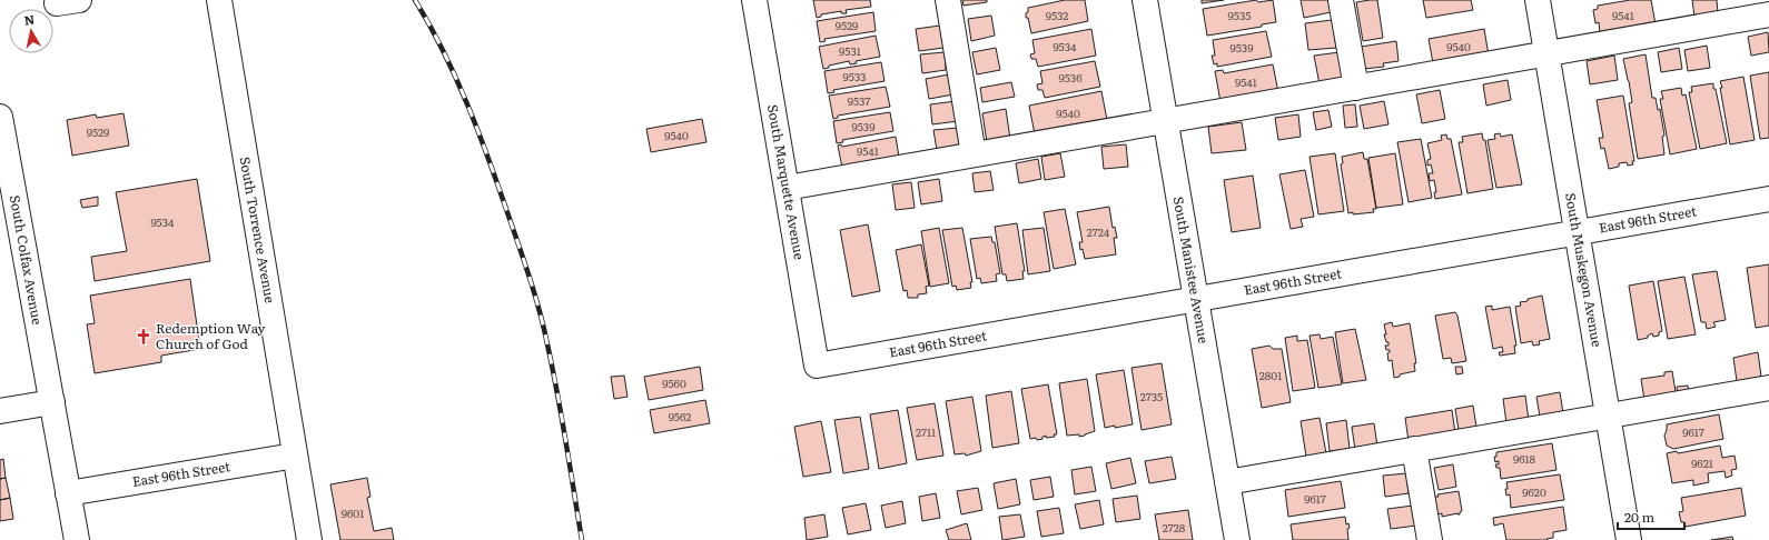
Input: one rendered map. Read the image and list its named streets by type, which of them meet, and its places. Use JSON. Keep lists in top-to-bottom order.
{
  "streets": {
    "street": [
      "South Marquette Avenue",
      "East 96th Street",
      "South Torrence Avenue",
      "South Colfax Avenue",
      "South Manistee Avenue",
      "South Muskegon Avenue"
    ]
  },
  "crossings": [
    ["South Marquette Avenue", "East 96th Street"],
    ["East 96th Street", "South Torrence Avenue"],
    ["East 96th Street", "South Colfax Avenue"],
    ["East 96th Street", "South Manistee Avenue"],
    ["East 96th Street", "South Muskegon Avenue"]
  ],
  "places": {
    "church": ["Redemption Way Church of God"]
  },
  "house_numbers": [
    "9532",
    "9535",
    "9541",
    "9529",
    "9534",
    "9540",
    "9539",
    "9531",
    "9533",
    "9536",
    "9541",
    "9537",
    "9540",
    "9539",
    "9529",
    "9540",
    "9541",
    "9534",
    "2724",
    "2801",
    "9560",
    "2735",
    "9562",
    "2711",
    "9617",
    "9618",
    "9621",
    "9620",
    "9617",
    "9601",
    "2728"
  ],
  "scale_bar": "20 m",
  "north": "top"
}
